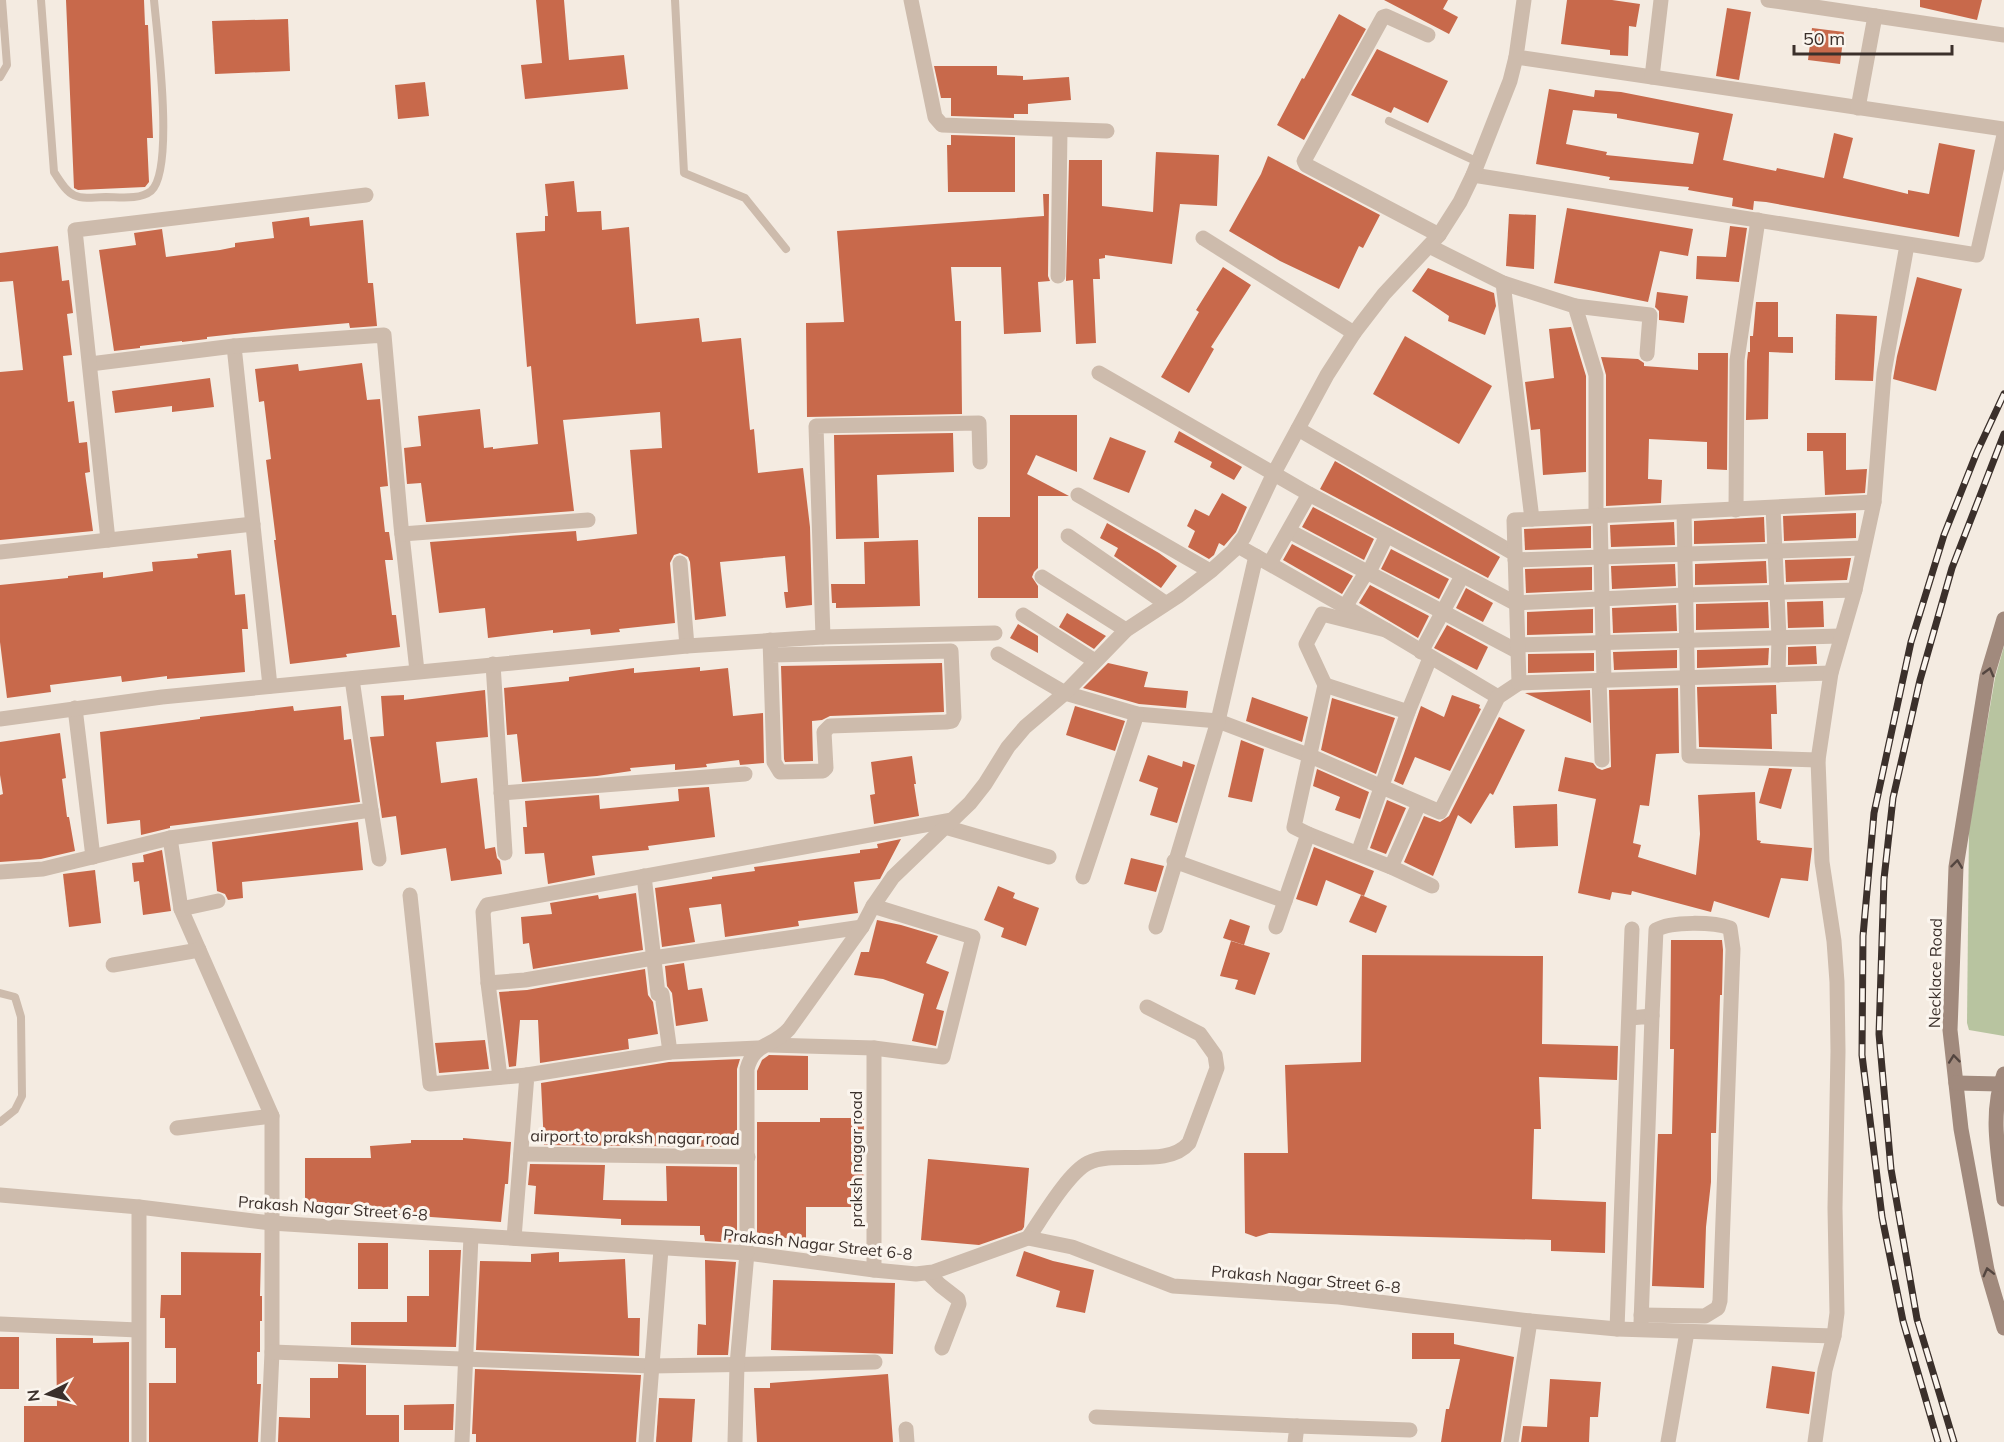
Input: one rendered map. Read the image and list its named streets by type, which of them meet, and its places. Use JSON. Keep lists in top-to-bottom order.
{
  "streets": {
    "main road": ["Necklace Road"],
    "street": ["airport to praksh nagar road", "praksh nagar road", "Prakash Nagar Street 6-8"]
  },
  "crossings": [
    ["praksh nagar road", "Prakash Nagar Street 6-8"]
  ],
  "one_way": ["Necklace Road"],
  "scale_bar": "50 m",
  "north": "left"
}
